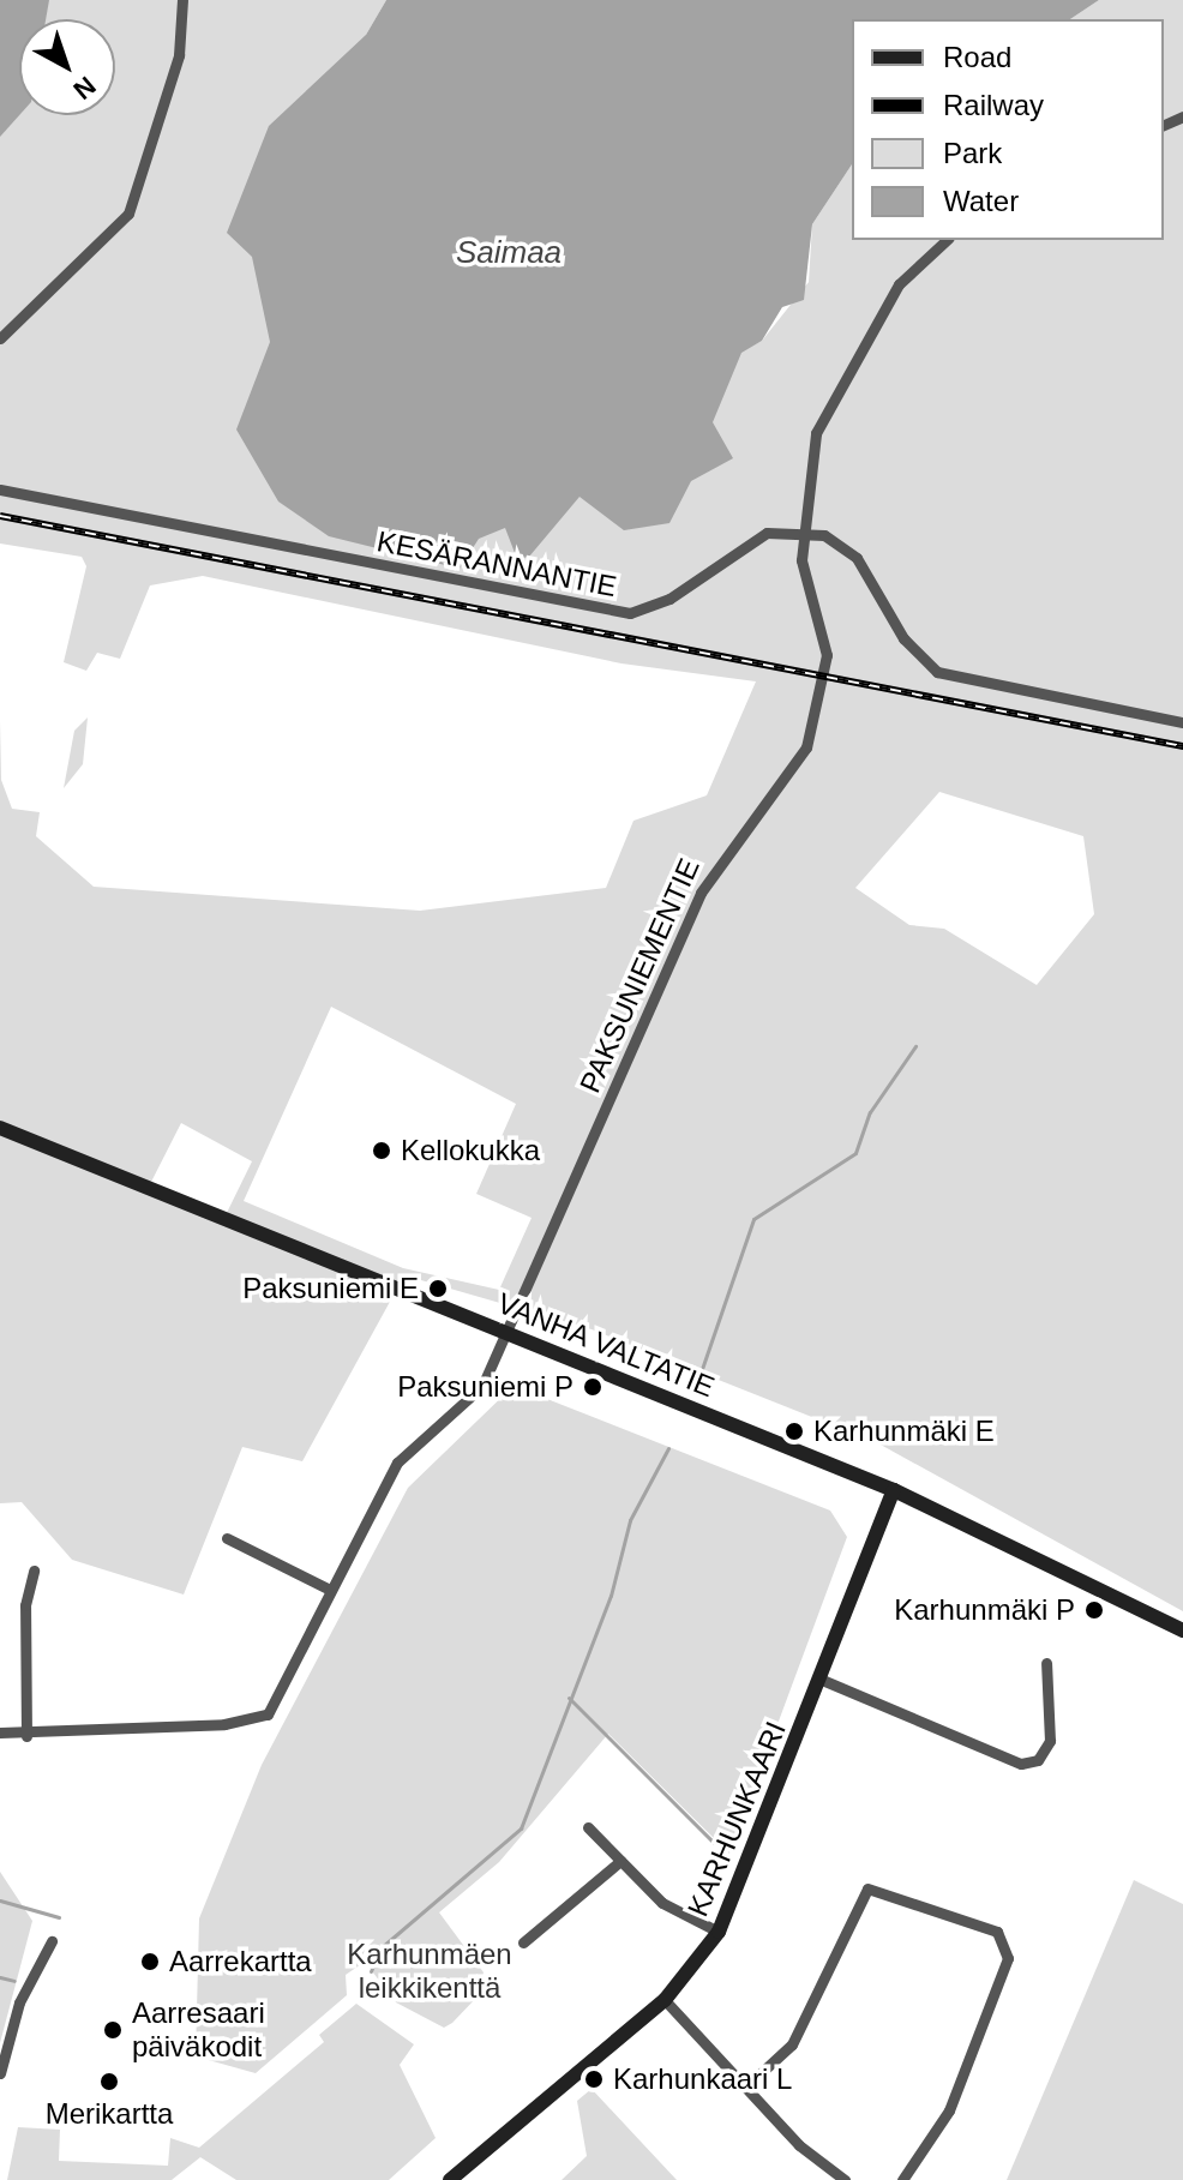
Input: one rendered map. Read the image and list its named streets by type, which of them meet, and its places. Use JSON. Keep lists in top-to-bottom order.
{
  "streets": {
    "main road": ["VANHA VALTATIE", "KARHUNKAARI"],
    "street": ["KESÄRANNANTIE", "PAKSUNIEMENTIE"]
  },
  "crossings": [
    ["KESÄRANNANTIE", "PAKSUNIEMENTIE"],
    ["PAKSUNIEMENTIE", "VANHA VALTATIE"],
    ["VANHA VALTATIE", "KARHUNKAARI"]
  ],
  "water": ["Saimaa"],
  "parks": ["Karhunmäen leikkikenttä"],
  "places": [
    "Kellokukka",
    "Paksuniemi E",
    "Paksuniemi P",
    "Karhunmäki E",
    "Karhunmäki P",
    "Aarrekartta",
    "Aarresaari päiväkodit",
    "Karhunkaari L",
    "Merikartta"
  ],
  "legend": [
    "Road",
    "Railway",
    "Park",
    "Water"
  ],
  "north": "bottom right"
}
